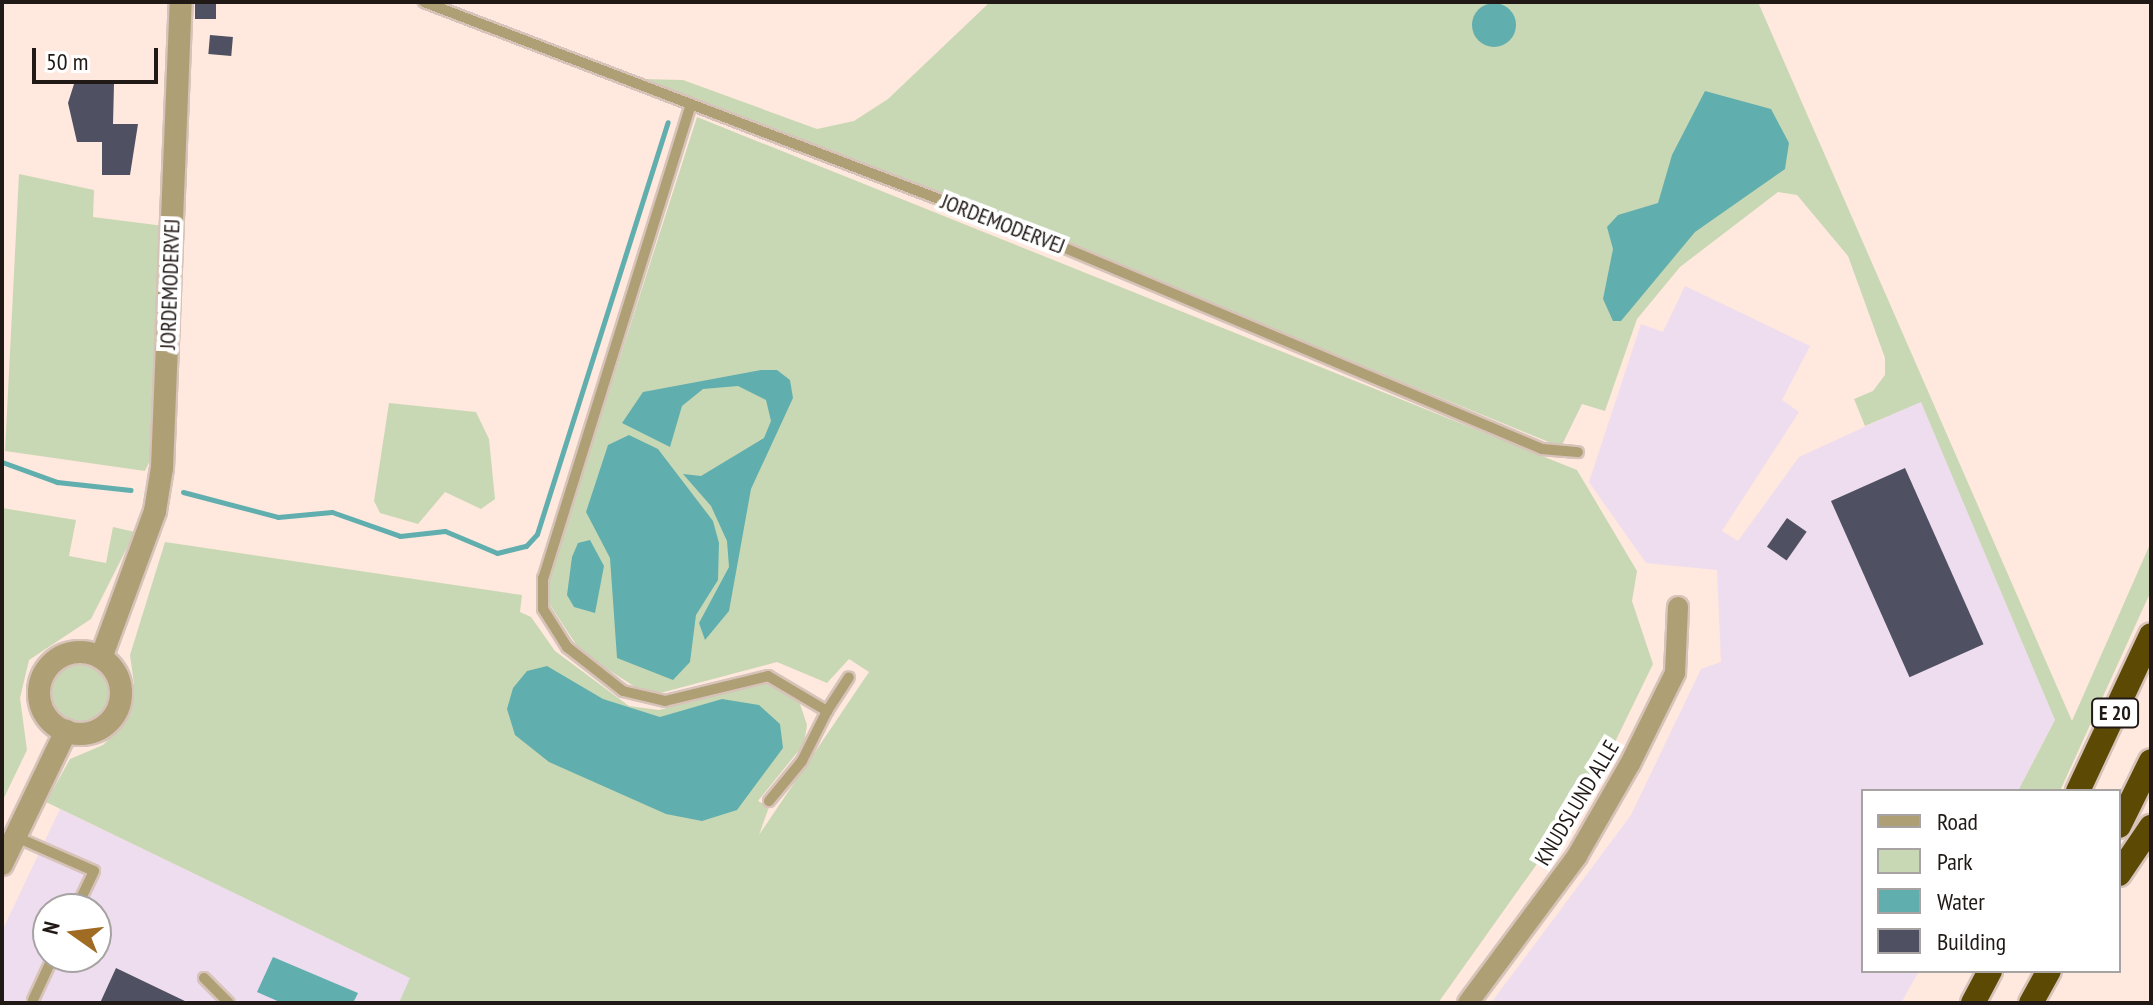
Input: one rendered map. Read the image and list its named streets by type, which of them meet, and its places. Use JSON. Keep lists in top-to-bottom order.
{
  "streets": {
    "highway": ["E 20"],
    "street": ["JORDEMODERVEJ", "KNUDSLUND ALLE"]
  },
  "legend": [
    "Road",
    "Park",
    "Water",
    "Building"
  ],
  "scale_bar": "50 m",
  "north": "left"
}
